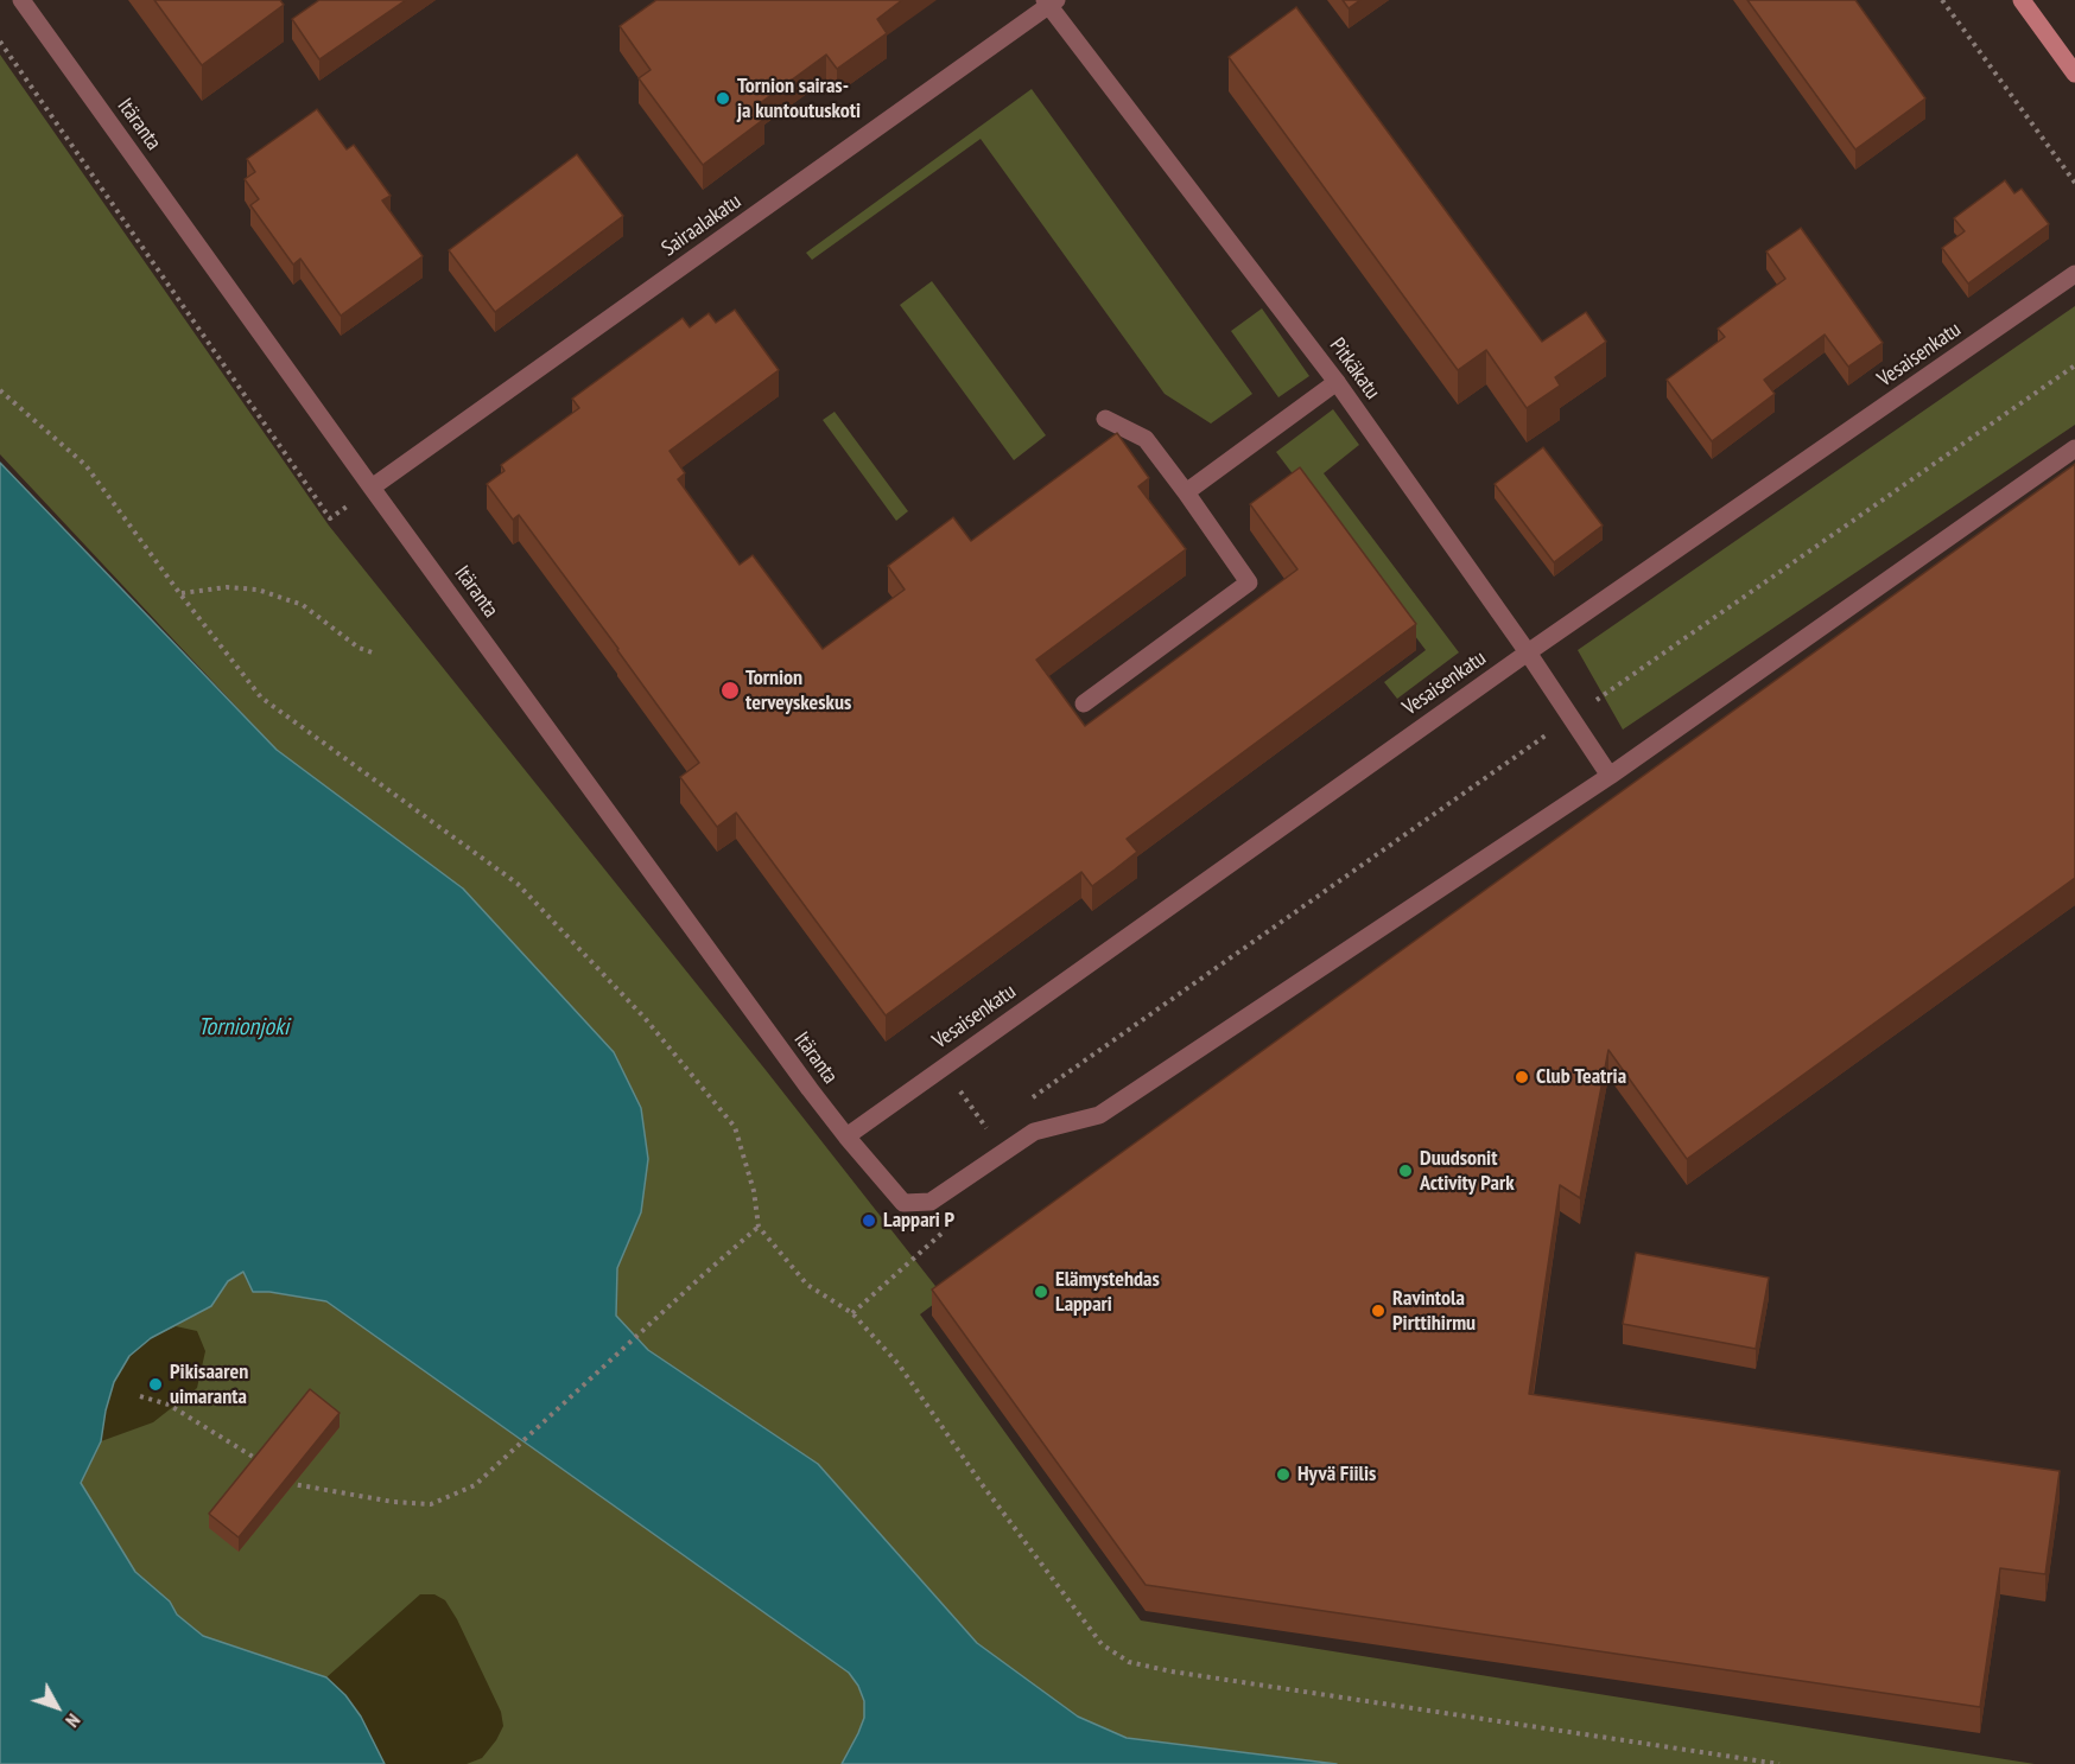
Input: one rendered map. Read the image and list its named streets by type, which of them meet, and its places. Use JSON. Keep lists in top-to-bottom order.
{
  "streets": {
    "street": [
      "Itäranta",
      "Sairaalakatu",
      "Vesaisenkatu",
      "Pitkäkatu"
    ]
  },
  "crossings": [
    ["Itäranta", "Sairaalakatu"],
    ["Itäranta", "Vesaisenkatu"],
    ["Itäranta", "Pitkäkatu"],
    ["Sairaalakatu", "Pitkäkatu"],
    ["Vesaisenkatu", "Pitkäkatu"]
  ],
  "water": ["Tornionjoki"],
  "places": [
    "Tornion sairas- ja kuntoutuskoti",
    "Tornion terveyskeskus",
    "Club Teatria",
    "Duudsonit Activity Park",
    "Lappari P",
    "Elämystehdas Lappari",
    "Ravintola Pirttihirmu",
    "Pikisaaren uimaranta",
    "Hyvä Fiilis"
  ],
  "north": "bottom right"
}
